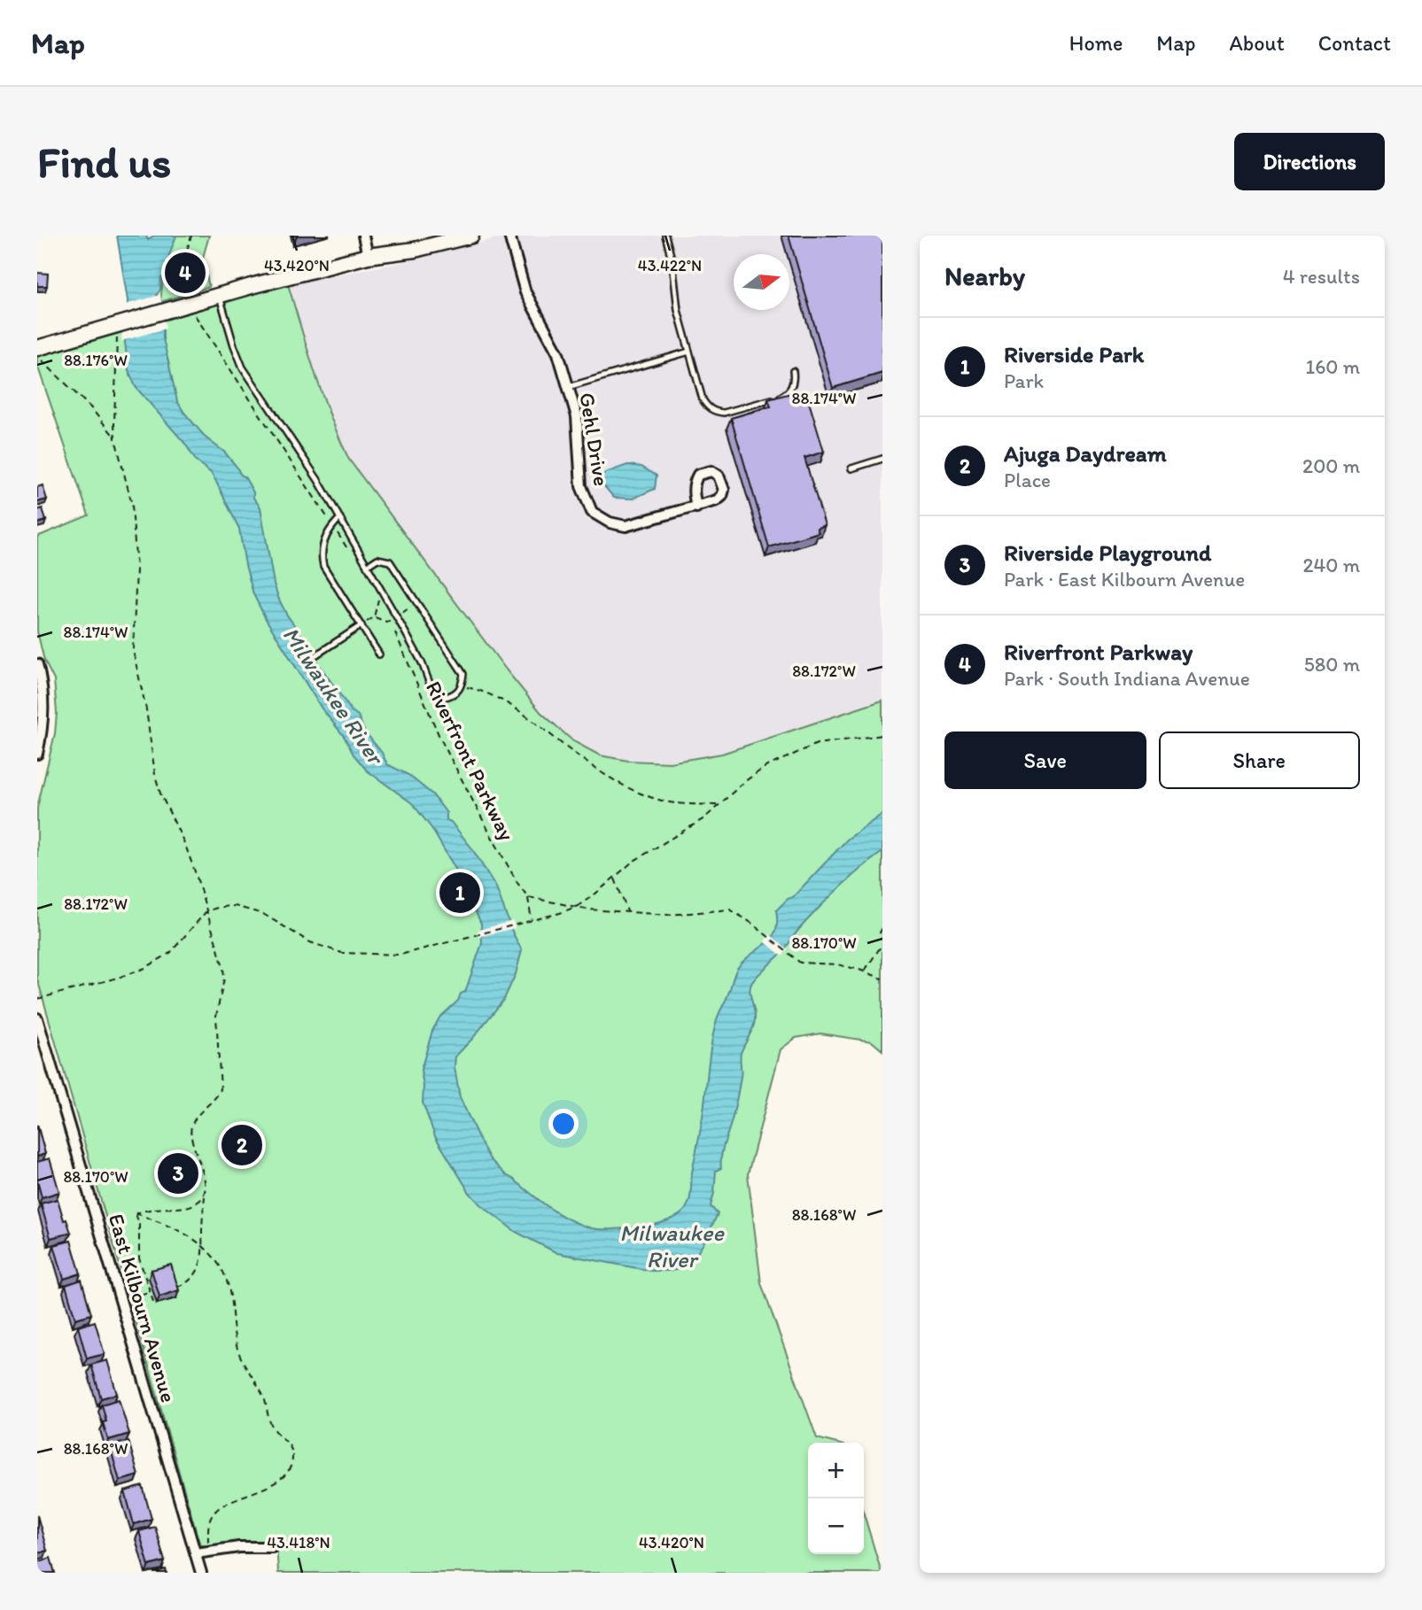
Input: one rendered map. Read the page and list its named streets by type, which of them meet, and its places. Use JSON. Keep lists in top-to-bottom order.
{
  "streets": {
    "street": ["Gehl Drive", "East Kilbourn Avenue"],
    "path": ["Riverfront Parkway"]
  },
  "water": ["Milwaukee River"],
  "north": "right",
  "page": {
    "header": "Map",
    "nav": [
      "Home",
      "Map",
      "About",
      "Contact"
    ],
    "buttons": [
      "Directions",
      ["Save", "Share"]
    ],
    "title": "Find us",
    "heading": ["Nearby", "4 results"],
    "pins": [
      "4",
      "1",
      "2",
      "3"
    ],
    "list": [
      {
        "mark": "1",
        "name": "Riverside Park",
        "note": "Park",
        "value": "160 m"
      },
      {
        "mark": "2",
        "name": "Ajuga Daydream",
        "note": "Place",
        "value": "200 m"
      },
      {
        "mark": "3",
        "name": "Riverside Playground",
        "note": "Park · East Kilbourn Avenue",
        "value": "240 m"
      },
      {
        "mark": "4",
        "name": "Riverfront Parkway",
        "note": "Park · South Indiana Avenue",
        "value": "580 m"
      }
    ],
    "map_buttons": ["+", "−"]
  },
  "coordinates": [
    "43.420°N",
    "43.422°N",
    "88.176°W",
    "88.174°W",
    "88.172°W",
    "88.170°W",
    "88.168°W",
    "43.418°N"
  ]
}
